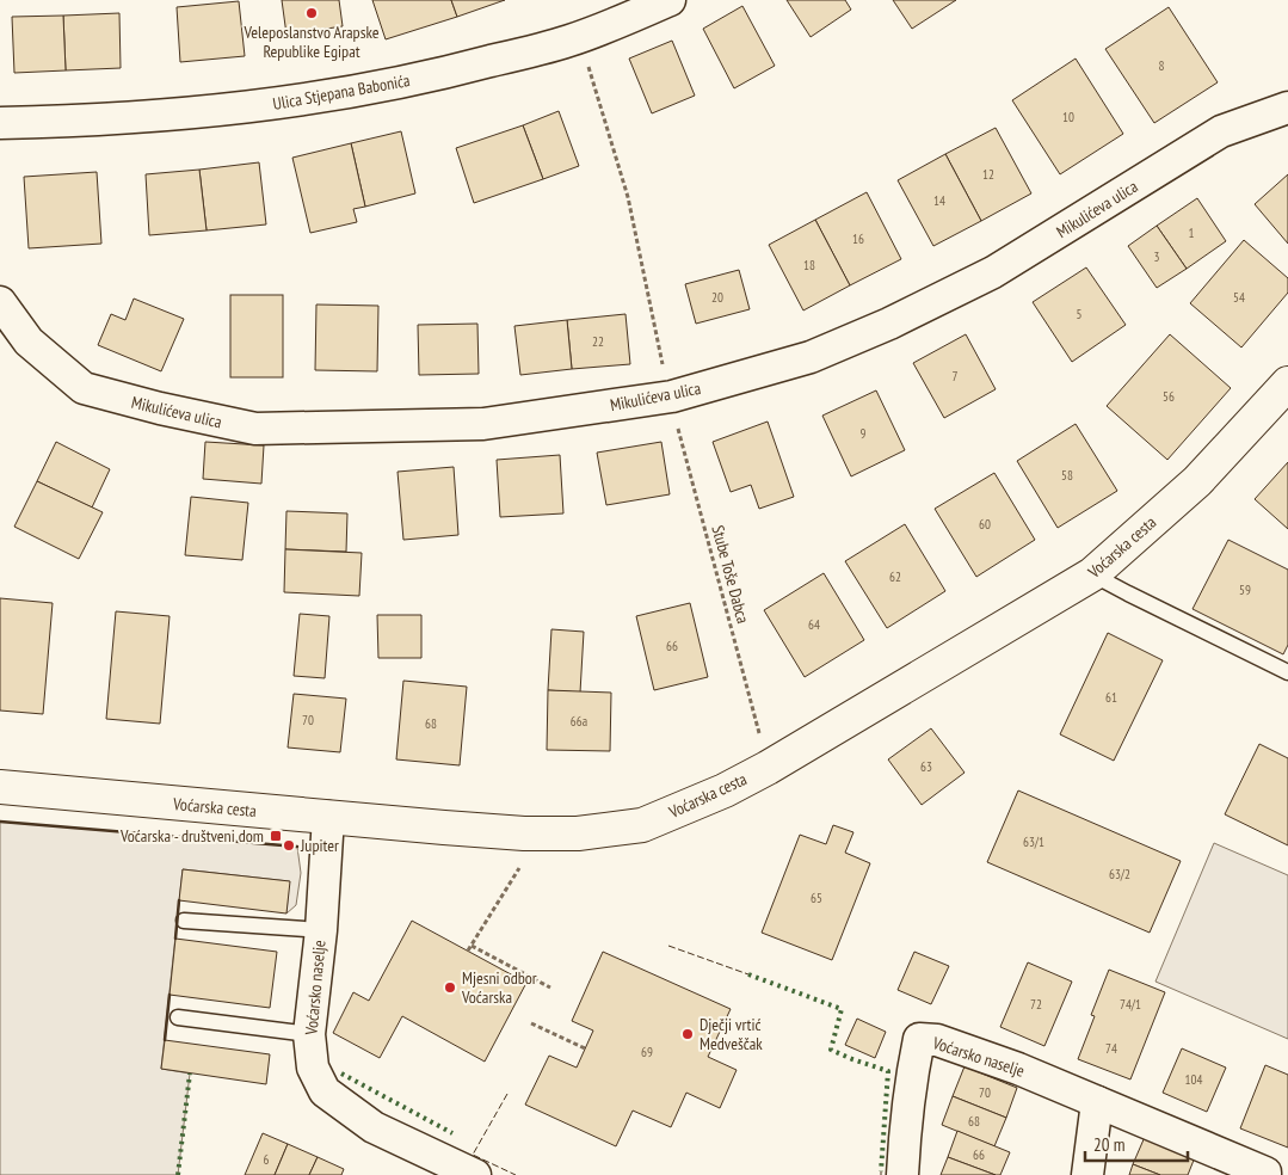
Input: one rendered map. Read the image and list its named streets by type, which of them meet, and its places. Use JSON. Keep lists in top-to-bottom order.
{
  "streets": {
    "street": [
      "Ulica Stjepana Babonića",
      "Mikulićeva ulica",
      "Voćarska cesta",
      "Voćarsko naselje"
    ],
    "path": ["Stube Toše Dabca"]
  },
  "crossings": [
    ["Voćarska cesta", "Voćarsko naselje"]
  ],
  "places": {
    "other": [
      "Veleposlanstvo Arapske Republike Egipat",
      "Jupiter",
      "Mjesni odbor Voćarska",
      "Dječji vrtić Medveščak"
    ],
    "transit": ["Voćarska - društveni dom"]
  },
  "house_numbers": [
    "8",
    "10",
    "12",
    "14",
    "1",
    "16",
    "3",
    "18",
    "20",
    "54",
    "5",
    "22",
    "7",
    "56",
    "9",
    "58",
    "60",
    "62",
    "59",
    "64",
    "66",
    "61",
    "70",
    "66a",
    "68",
    "63",
    "63/1",
    "63/2",
    "65",
    "72",
    "74/1",
    "74",
    "69",
    "104",
    "70",
    "68",
    "66",
    "6"
  ],
  "scale_bar": "20 m"
}
